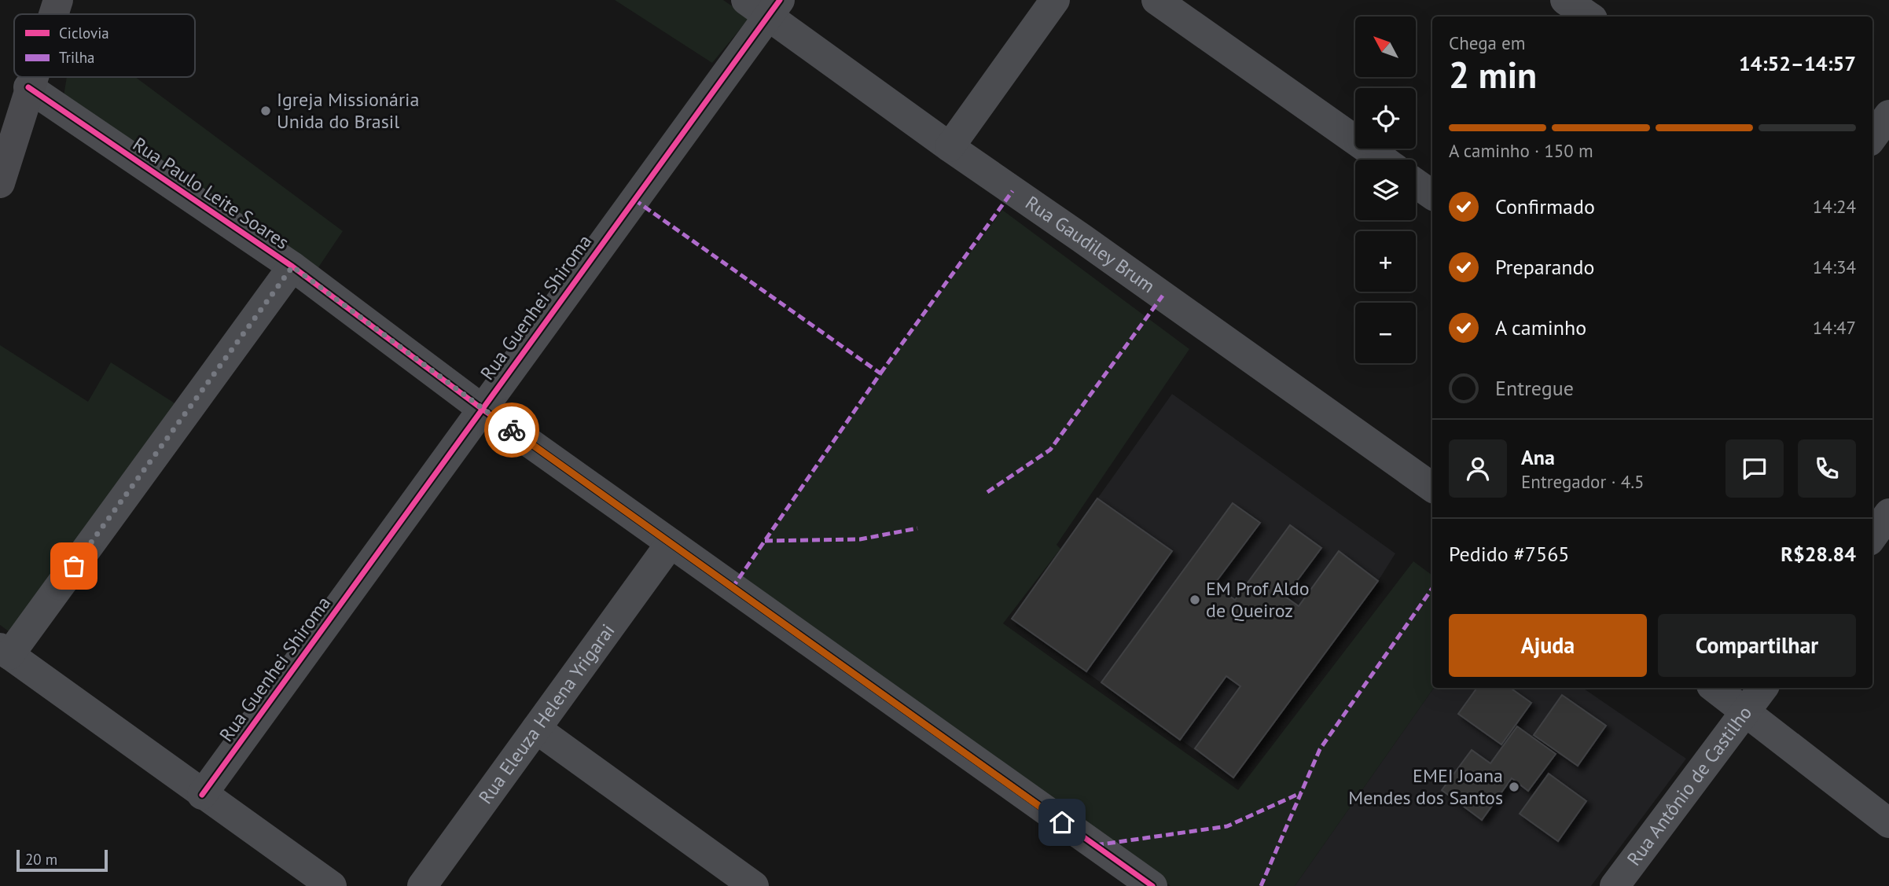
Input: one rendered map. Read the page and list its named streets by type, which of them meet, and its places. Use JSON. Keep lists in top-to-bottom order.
{
  "streets": {
    "street": [
      "Rua Paulo Leite Soares",
      "Rua Gaudiley Brum",
      "Rua Guenhei Shiroma",
      "Rua Eleuza Helena Yrigarai",
      "Rua Antônio de Castilho"
    ]
  },
  "crossings": [
    ["Rua Paulo Leite Soares", "Rua Guenhei Shiroma"],
    ["Rua Paulo Leite Soares", "Rua Eleuza Helena Yrigarai"],
    ["Rua Gaudiley Brum", "Rua Guenhei Shiroma"]
  ],
  "places": ["Igreja Missionária Unida do Brasil", "EM Prof Aldo de Queiroz", "EMEI Joana Mendes dos Santos"],
  "legend": ["Ciclovia", "Trilha"],
  "scale_bar": "20 m",
  "north": "top left",
  "page": {
    "map_buttons": ["+", "−"],
    "heading": ["2 min", "Chega em", "14:52–14:57"],
    "panel": [
      "Ana",
      "Entregador · 4.5",
      "Pedido #7565",
      "R$28.84"
    ],
    "bar": "A caminho · 150 m",
    "list": [
      ["Confirmado", "14:24"],
      ["Preparando", "14:34"],
      ["A caminho", "14:47"],
      "Entregue"
    ],
    "buttons": ["Ajuda", "Compartilhar"],
    "scale": "20 m"
  }
}
